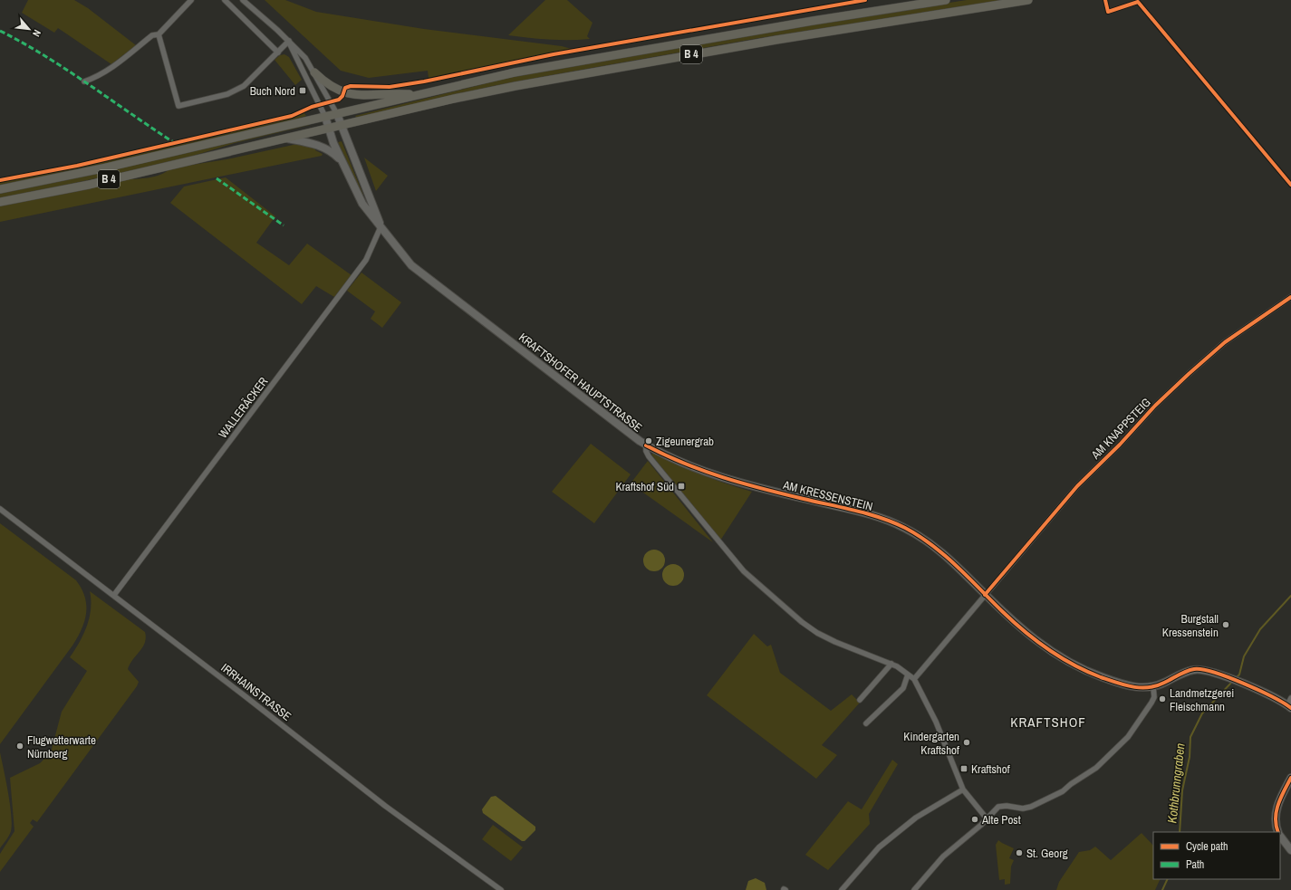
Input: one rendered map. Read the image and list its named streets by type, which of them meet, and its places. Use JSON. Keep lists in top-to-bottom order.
{
  "streets": {
    "main road": ["B 4"],
    "street": [
      "KRAFTSHOFER HAUPTSTRASSE",
      "WALLERÄCKER",
      "AM KNAPPSTEIG",
      "AM KRESSENSTEIN",
      "IRRHAINSTRASSE"
    ]
  },
  "crossings": [
    ["B 4", "KRAFTSHOFER HAUPTSTRASSE"],
    ["KRAFTSHOFER HAUPTSTRASSE", "WALLERÄCKER"],
    ["KRAFTSHOFER HAUPTSTRASSE", "AM KNAPPSTEIG"],
    ["KRAFTSHOFER HAUPTSTRASSE", "AM KRESSENSTEIN"],
    ["WALLERÄCKER", "IRRHAINSTRASSE"],
    ["AM KNAPPSTEIG", "AM KRESSENSTEIN"]
  ],
  "districts": ["KRAFTSHOF"],
  "water": ["Kothbrunngraben"],
  "places": {
    "transit": ["Buch Nord", "Kraftshof Süd", "Kraftshof"],
    "other": [
      "Zigeunergrab",
      "Burgstall Kressenstein",
      "Landmetzgerei Fleischmann",
      "Kindergarten Kraftshof",
      "Flugwetterwarte Nürnberg",
      "Alte Post",
      "St. Georg"
    ]
  },
  "legend": ["Cycle path", "Path"],
  "north": "bottom right"
}
